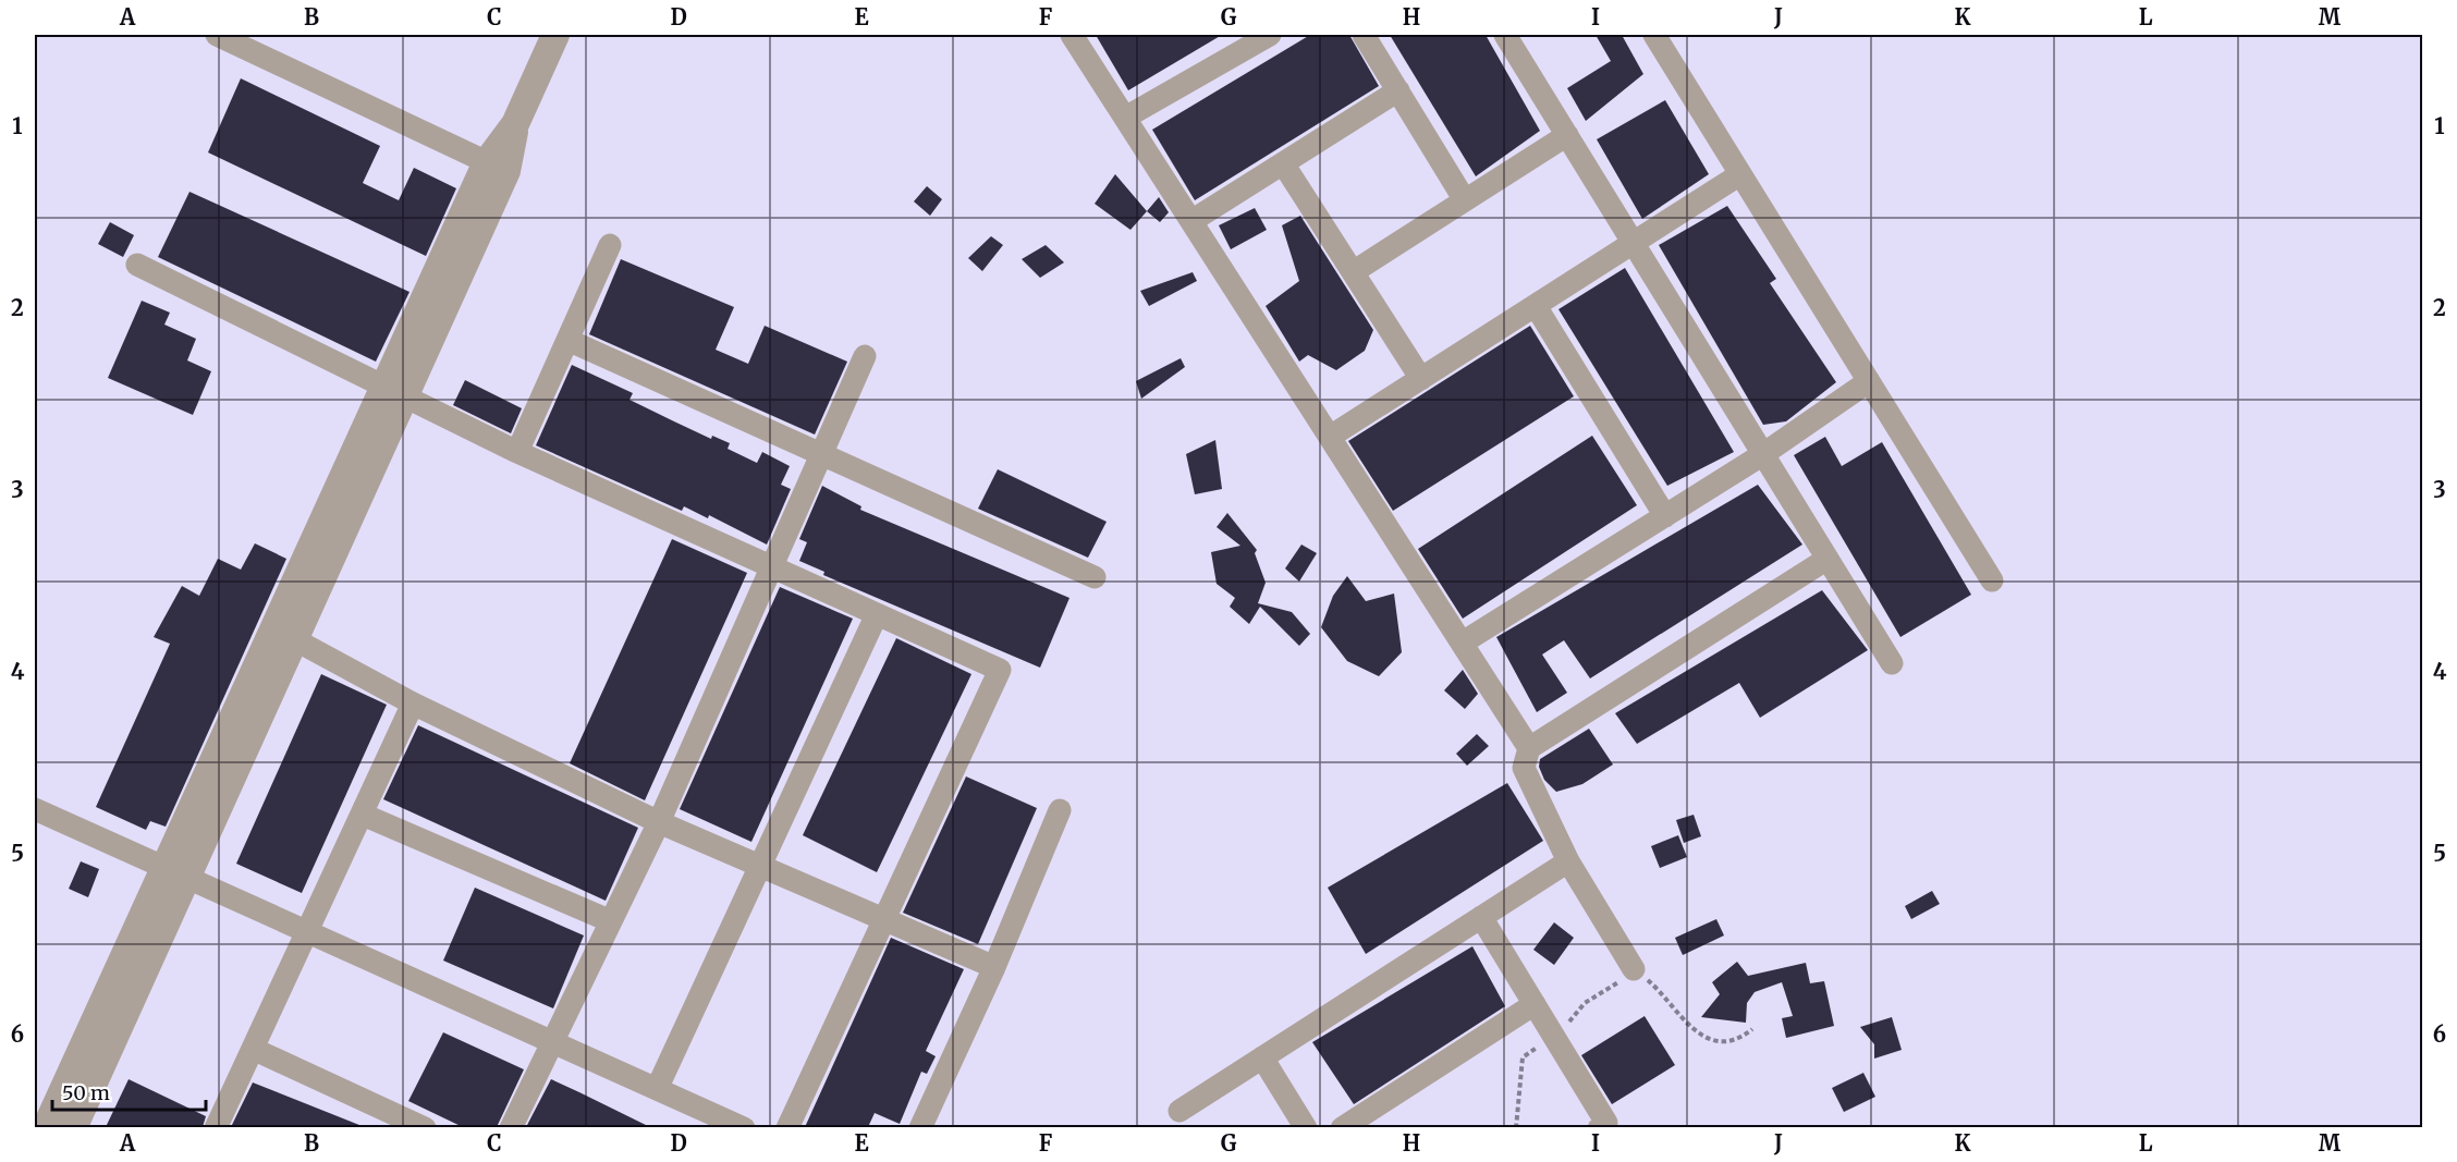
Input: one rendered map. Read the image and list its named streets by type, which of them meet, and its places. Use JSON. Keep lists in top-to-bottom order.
{
  "scale_bar": "50 m",
  "grid": {
    "columns": [
      "A",
      "B",
      "C",
      "D",
      "E",
      "F",
      "G",
      "H",
      "I",
      "J",
      "K",
      "L",
      "M"
    ],
    "rows": [
      "1",
      "2",
      "3",
      "4",
      "5",
      "6"
    ]
  }
}
